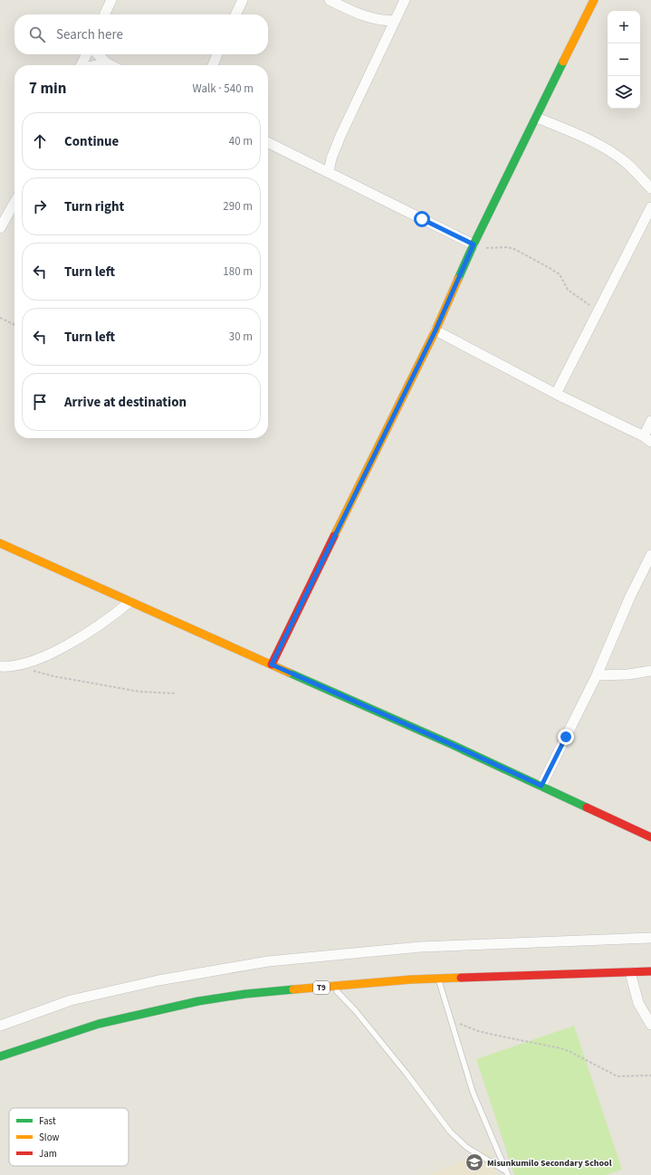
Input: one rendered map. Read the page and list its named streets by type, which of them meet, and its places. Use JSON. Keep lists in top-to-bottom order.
{
  "streets": {
    "main road": ["T9"]
  },
  "places": {
    "school or university": ["Misunkumilo Secondary School"]
  },
  "legend": ["Fast", "Slow", "Jam"],
  "page": {
    "map_buttons": ["+", "−"],
    "search": "Search here",
    "heading": ["7 min", "Walk · 540 m"],
    "list": [
      ["Continue", "40 m"],
      ["Turn right", "290 m"],
      ["Turn left", "180 m"],
      ["Turn left", "30 m"],
      "Arrive at destination"
    ]
  }
}
